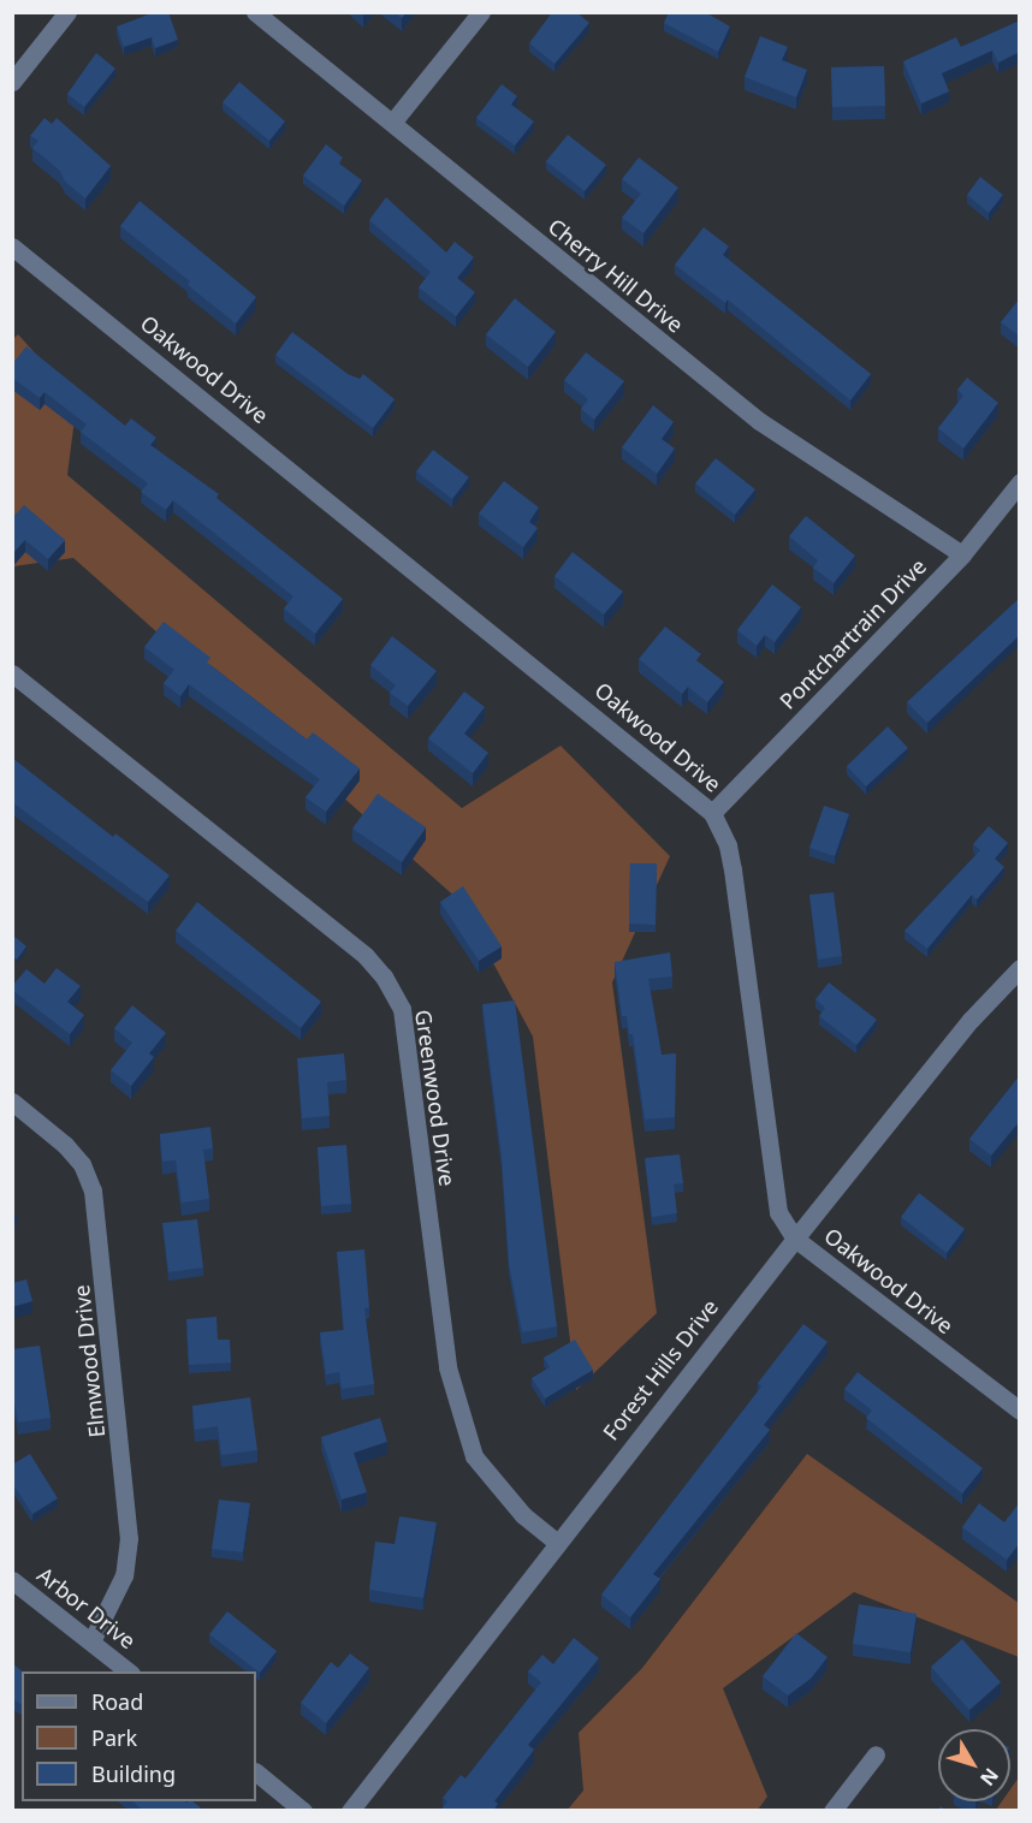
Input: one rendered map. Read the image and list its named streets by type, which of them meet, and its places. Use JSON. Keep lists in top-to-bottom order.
{
  "streets": {
    "street": [
      "Cherry Hill Drive",
      "Oakwood Drive",
      "Pontchartrain Drive",
      "Greenwood Drive",
      "Elmwood Drive",
      "Forest Hills Drive",
      "Arbor Drive"
    ]
  },
  "crossings": [
    ["Cherry Hill Drive", "Pontchartrain Drive"],
    ["Oakwood Drive", "Pontchartrain Drive"],
    ["Oakwood Drive", "Forest Hills Drive"],
    ["Greenwood Drive", "Forest Hills Drive"],
    ["Elmwood Drive", "Arbor Drive"]
  ],
  "legend": ["Road", "Park", "Building"],
  "north": "bottom right"
}
